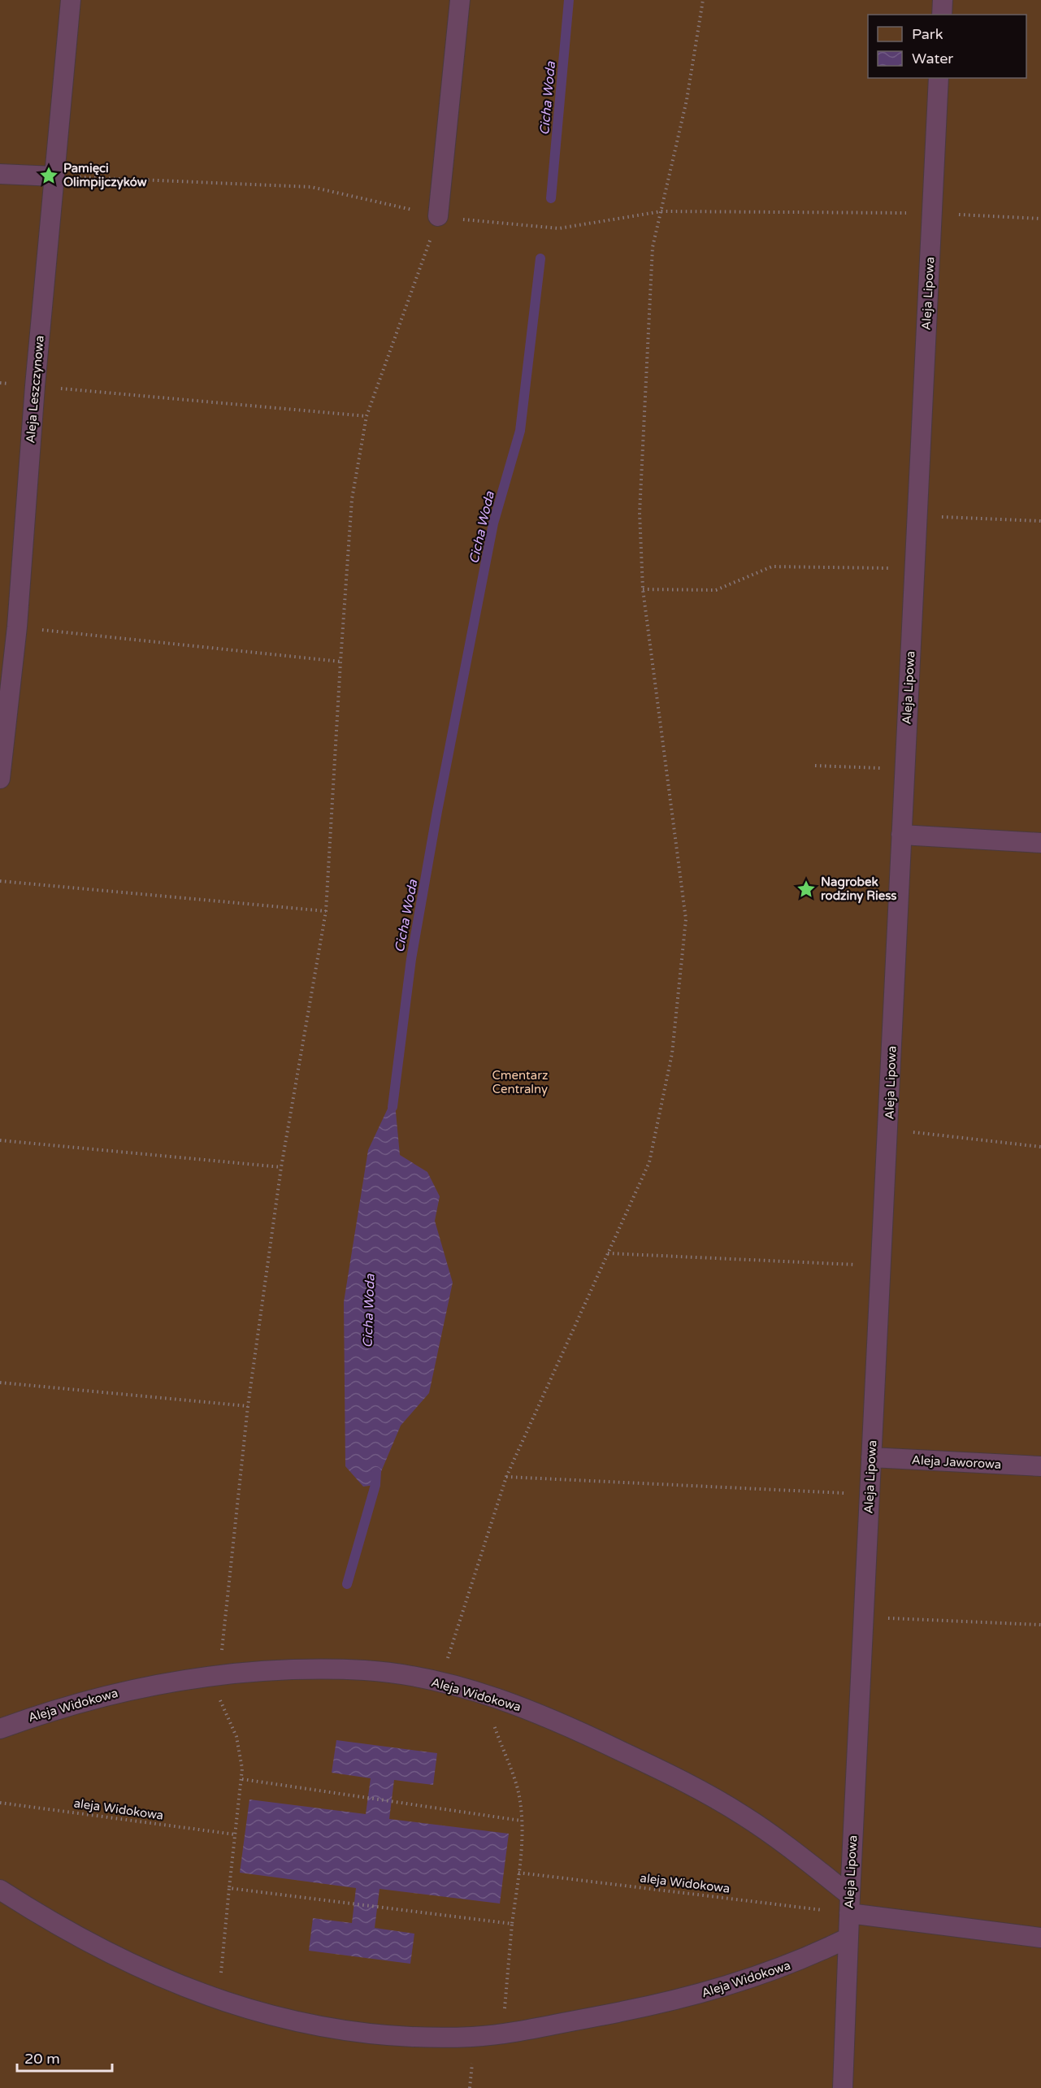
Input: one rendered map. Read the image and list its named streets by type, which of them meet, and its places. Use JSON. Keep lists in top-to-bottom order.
{
  "streets": {
    "street": [
      "Aleja Lipowa",
      "Aleja Leszczynowa",
      "Aleja Jaworowa",
      "Aleja Widokowa"
    ],
    "path": ["aleja Widokowa"]
  },
  "crossings": [
    ["Aleja Lipowa", "Aleja Jaworowa"],
    ["Aleja Lipowa", "Aleja Widokowa"],
    ["Aleja Lipowa", "aleja Widokowa"],
    ["Aleja Widokowa", "aleja Widokowa"]
  ],
  "water": ["Cicha Woda"],
  "parks": ["Cmentarz Centralny"],
  "places": {
    "place": ["Pamięci Olimpijczyków", "Nagrobek rodziny Riess"]
  },
  "legend": ["Park", "Water"],
  "scale_bar": "20 m"
}
